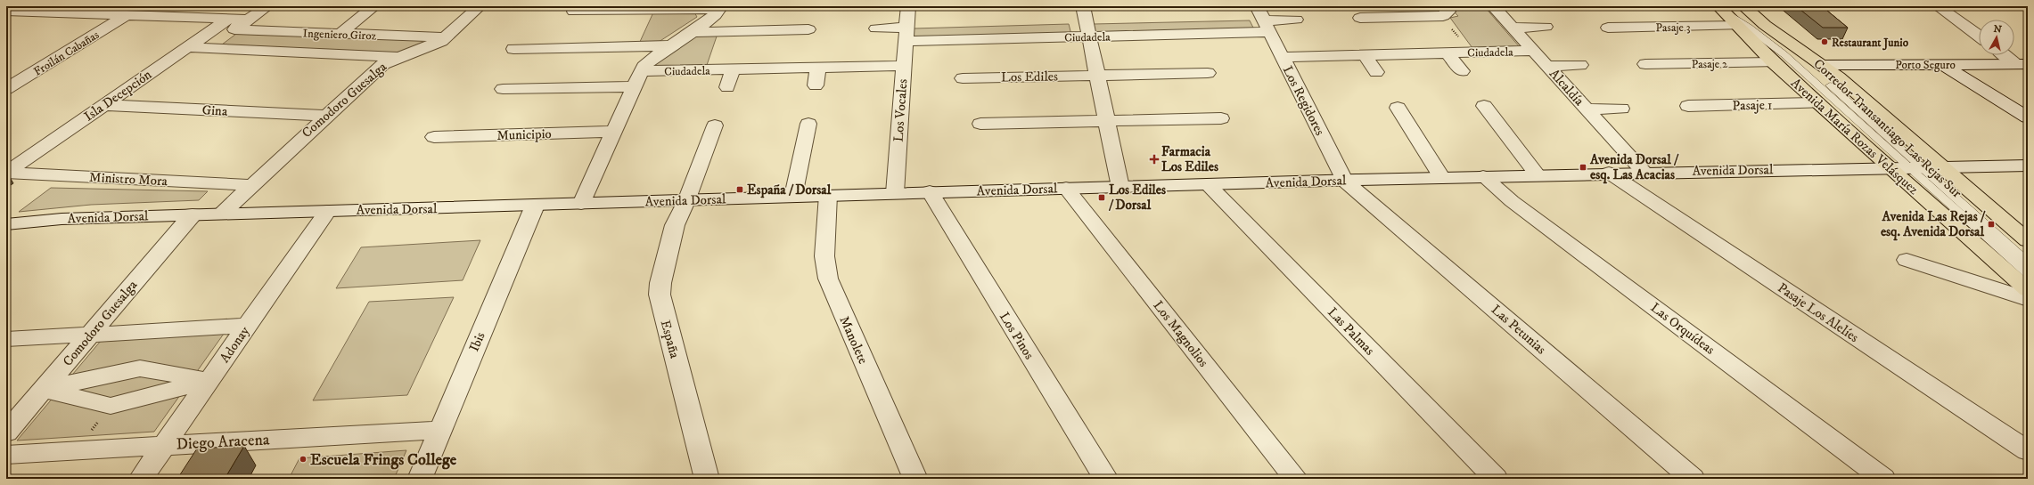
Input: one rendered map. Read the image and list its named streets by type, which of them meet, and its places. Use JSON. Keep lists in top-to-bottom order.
{
  "streets": {
    "main road": ["Avenida María Rozas Velásquez"],
    "street": [
      "Pasaje 3",
      "Ingeniero Giroz",
      "Ciudadela",
      "Froilán Cabañas",
      "Pasaje 2",
      "Porto Seguro",
      "Los Ediles",
      "Alcaldía",
      "Isla Decepción",
      "Comodoro Guesalga",
      "Los Regidores",
      "Pasaje 1",
      "Gina",
      "Los Vocales",
      "Municipio",
      "Avenida Dorsal",
      "Ministro Mora",
      "Pasaje Los Alelíes",
      "Las Orquídeas",
      "Las Petunias",
      "Las Palmas",
      "Los Magnolios",
      "Los Pinos",
      "España",
      "Manolete",
      "Ibis",
      "Adonay",
      "Diego Aracena"
    ],
    "lane": ["Corredor Transantiago Las Rejas Sur"]
  },
  "crossings": [
    ["Pasaje 3", "Avenida María Rozas Velásquez"],
    ["Ingeniero Giroz", "Froilán Cabañas"],
    ["Ingeniero Giroz", "Isla Decepción"],
    ["Ingeniero Giroz", "Comodoro Guesalga"],
    ["Ciudadela", "Alcaldía"],
    ["Ciudadela", "Los Regidores"],
    ["Ciudadela", "Los Vocales"],
    ["Pasaje 2", "Avenida María Rozas Velásquez"],
    ["Alcaldía", "Avenida Dorsal"],
    ["Isla Decepción", "Gina"],
    ["Isla Decepción", "Ministro Mora"],
    ["Comodoro Guesalga", "Gina"],
    ["Comodoro Guesalga", "Avenida Dorsal"],
    ["Comodoro Guesalga", "Ministro Mora"],
    ["Los Regidores", "Avenida Dorsal"],
    ["Los Regidores", "Las Petunias"],
    ["Pasaje 1", "Avenida María Rozas Velásquez"],
    ["Los Vocales", "Avenida Dorsal"],
    ["Corredor Transantiago Las Rejas Sur", "Avenida María Rozas Velásquez"],
    ["Corredor Transantiago Las Rejas Sur", "Avenida Dorsal"],
    ["Avenida María Rozas Velásquez", "Avenida Dorsal"],
    ["Avenida Dorsal", "Pasaje Los Alelíes"],
    ["Avenida Dorsal", "Las Orquídeas"],
    ["Avenida Dorsal", "Las Petunias"],
    ["Avenida Dorsal", "Las Palmas"],
    ["Avenida Dorsal", "Los Magnolios"],
    ["Avenida Dorsal", "Los Pinos"],
    ["Avenida Dorsal", "España"],
    ["Avenida Dorsal", "Manolete"],
    ["Avenida Dorsal", "Ibis"],
    ["Avenida Dorsal", "Adonay"],
    ["Ibis", "Diego Aracena"],
    ["Adonay", "Diego Aracena"]
  ],
  "places": {
    "other": ["Restaurant Junio", "Escuela Frings College"],
    "health": ["Farmacia Los Ediles"],
    "transit": [
      "Avenida Dorsal / esq. Las Acacias",
      "España / Dorsal",
      "Los Ediles / Dorsal",
      "Avenida Las Rejas / esq. Avenida Dorsal"
    ]
  },
  "north": "top"
}
